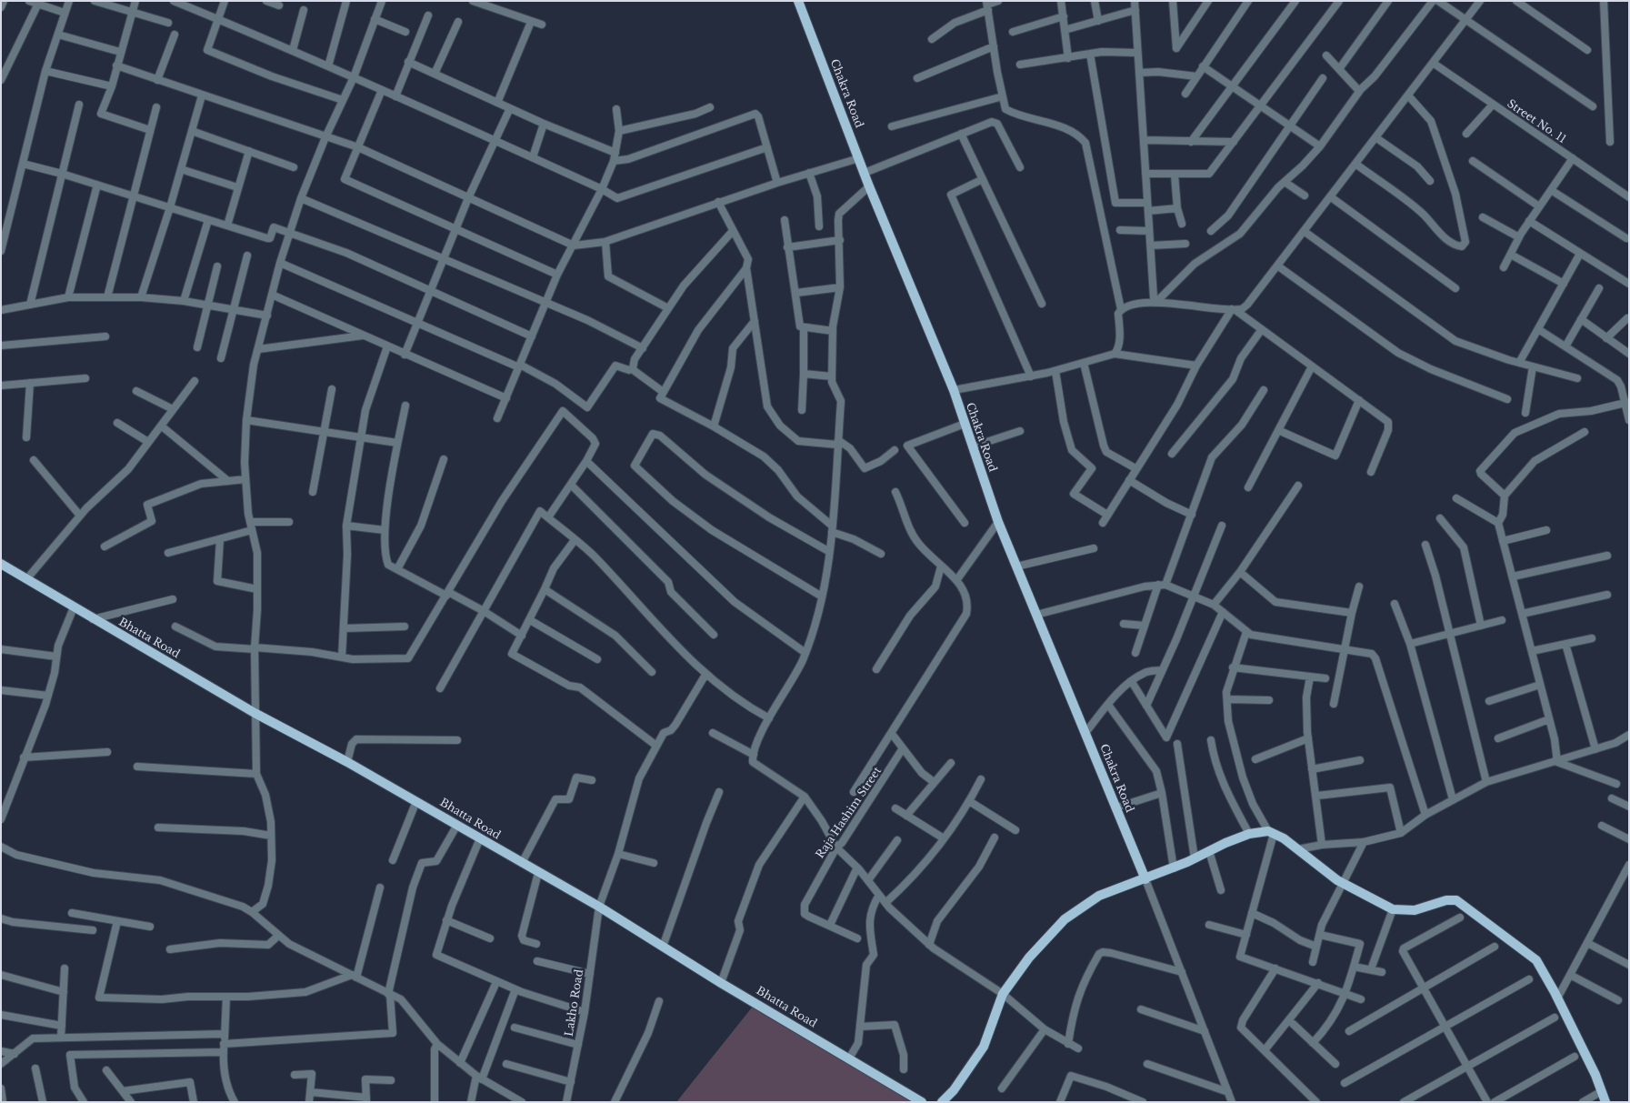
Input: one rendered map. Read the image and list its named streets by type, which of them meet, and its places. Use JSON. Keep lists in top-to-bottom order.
{
  "streets": {
    "main road": ["Chakra Road", "Bhatta Road"],
    "street": ["Street No. 11", "Raja Hashim Street", "Lakho Road"]
  },
  "crossings": [
    ["Bhatta Road", "Lakho Road"]
  ]
}
